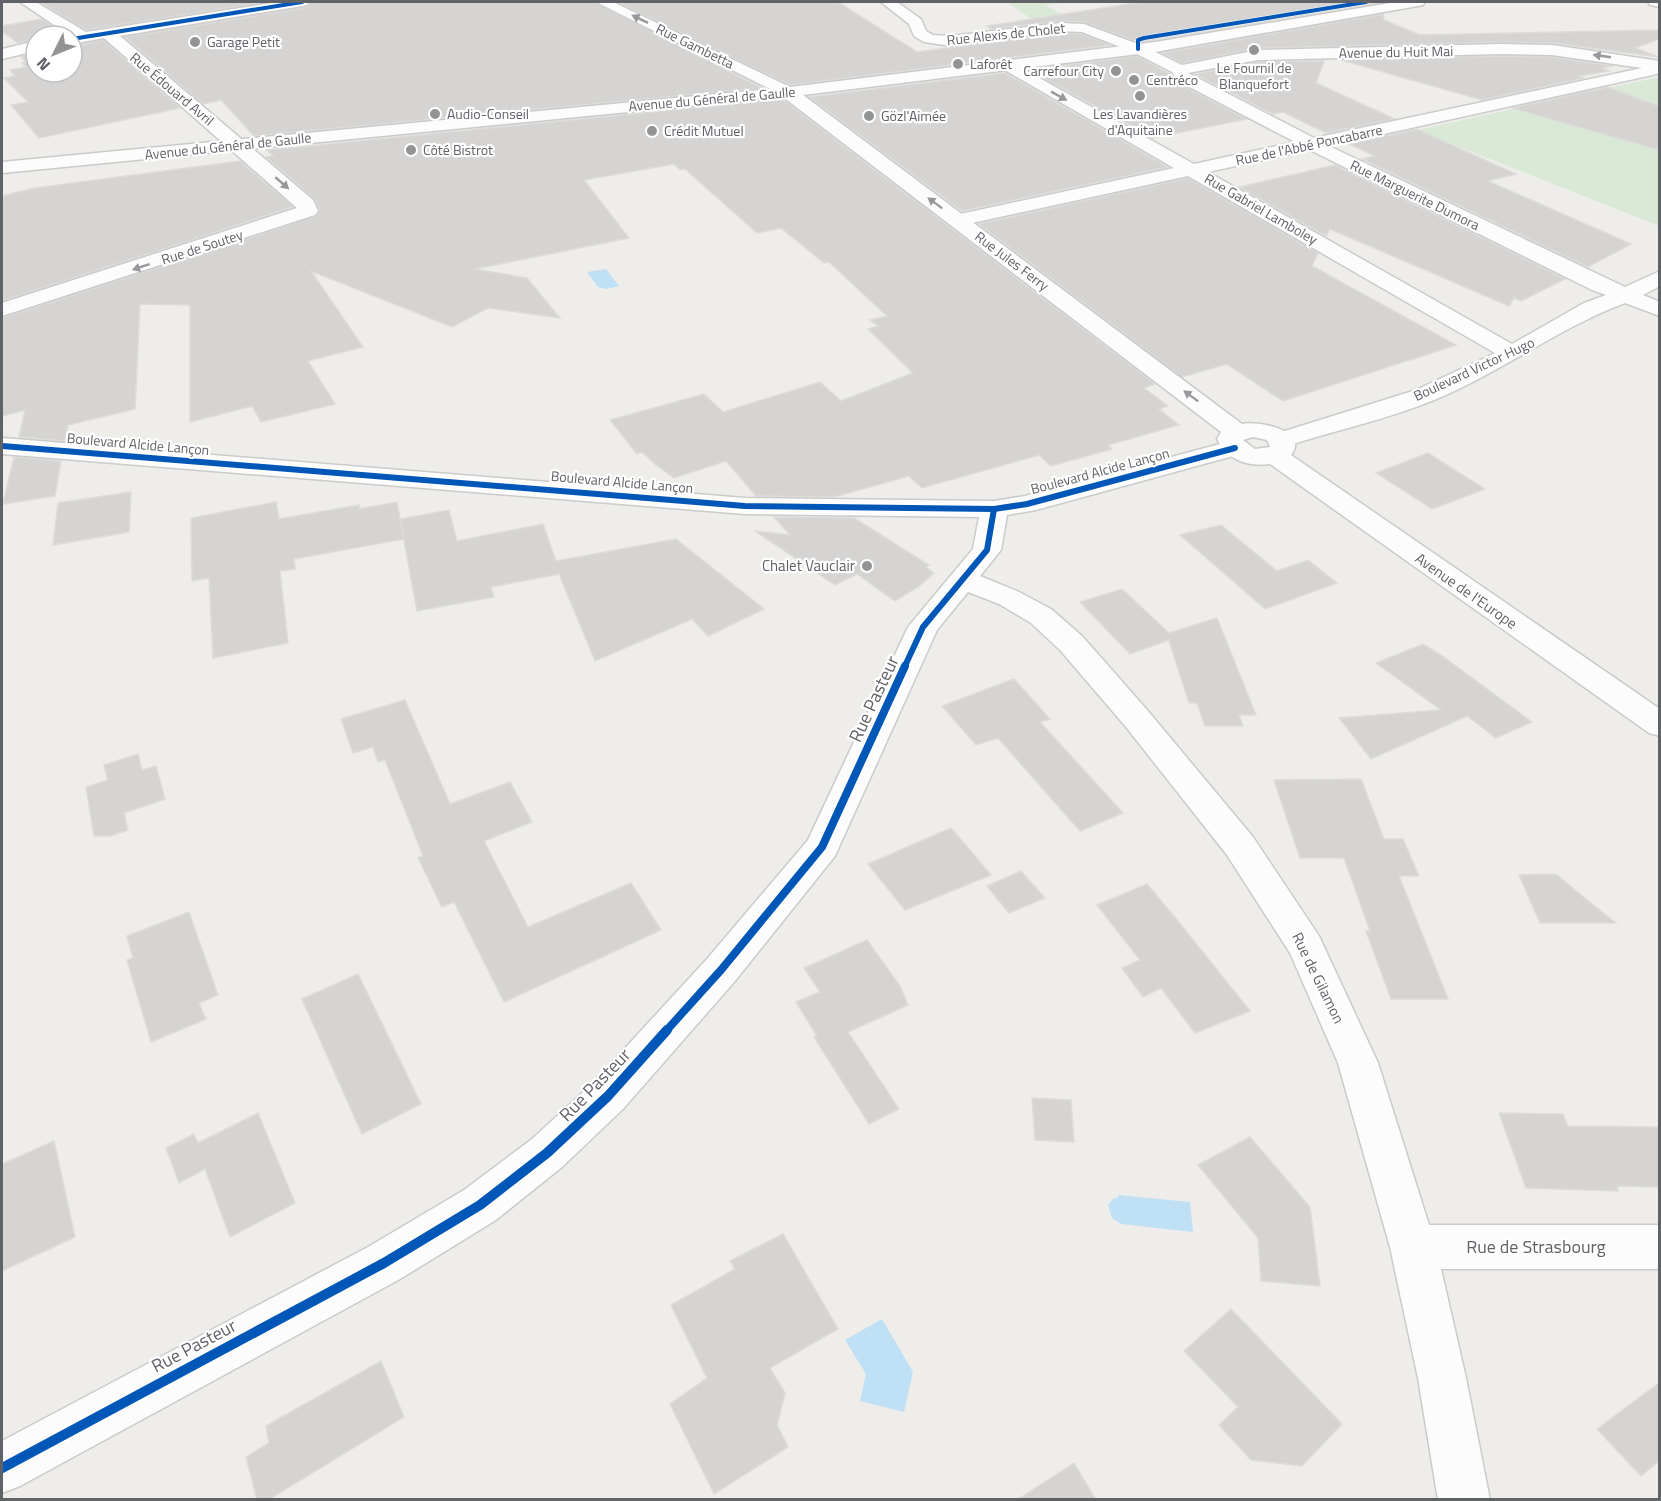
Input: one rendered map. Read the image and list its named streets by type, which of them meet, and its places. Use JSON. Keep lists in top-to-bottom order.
{
  "streets": {
    "street": [
      "Rue Alexis de Cholet",
      "Rue Gambetta",
      "Avenue du Huit Mai",
      "Rue Édouard Avril",
      "Avenue du Général de Gaulle",
      "Rue de l'Abbé Poncabarre",
      "Rue Marguerite Dumora",
      "Rue Gabriel Lamboley",
      "Rue de Soutey",
      "Rue Jules Ferry",
      "Boulevard Victor Hugo",
      "Boulevard Alcide Lançon",
      "Avenue de l'Europe",
      "Rue Pasteur",
      "Rue de Gilamon",
      "Rue de Strasbourg"
    ]
  },
  "crossings": [
    ["Rue Alexis de Cholet", "Avenue du Général de Gaulle"],
    ["Rue Gambetta", "Avenue du Général de Gaulle"],
    ["Rue Gambetta", "Rue Jules Ferry"],
    ["Avenue du Huit Mai", "Rue de l'Abbé Poncabarre"],
    ["Avenue du Huit Mai", "Rue Marguerite Dumora"],
    ["Rue Édouard Avril", "Avenue du Général de Gaulle"],
    ["Rue Édouard Avril", "Rue de Soutey"],
    ["Avenue du Général de Gaulle", "Rue Gabriel Lamboley"],
    ["Avenue du Général de Gaulle", "Rue de Soutey"],
    ["Avenue du Général de Gaulle", "Rue Jules Ferry"],
    ["Rue de l'Abbé Poncabarre", "Rue Marguerite Dumora"],
    ["Rue de l'Abbé Poncabarre", "Rue Gabriel Lamboley"],
    ["Rue de l'Abbé Poncabarre", "Rue Jules Ferry"],
    ["Rue Marguerite Dumora", "Boulevard Victor Hugo"],
    ["Rue Gabriel Lamboley", "Boulevard Victor Hugo"],
    ["Rue Jules Ferry", "Boulevard Alcide Lançon"],
    ["Boulevard Victor Hugo", "Boulevard Alcide Lançon"],
    ["Boulevard Victor Hugo", "Avenue de l'Europe"],
    ["Boulevard Alcide Lançon", "Avenue de l'Europe"],
    ["Boulevard Alcide Lançon", "Rue Pasteur"],
    ["Rue Pasteur", "Rue de Gilamon"],
    ["Rue de Gilamon", "Rue de Strasbourg"]
  ],
  "one_way": [
    "Rue Gambetta",
    "Avenue du Huit Mai",
    "Rue Gabriel Lamboley",
    "Rue Jules Ferry"
  ],
  "places": [
    "Garage Petit",
    "Le Fournil de Blanquefort",
    "Laforêt",
    "Carrefour City",
    "Centréco",
    "Les Lavandières d'Aquitaine",
    "Audio-Conseil",
    "Gözl'Aimée",
    "Crédit Mutuel",
    "Côté Bistrot",
    "Chalet Vauclair"
  ],
  "north": "bottom left"
}
